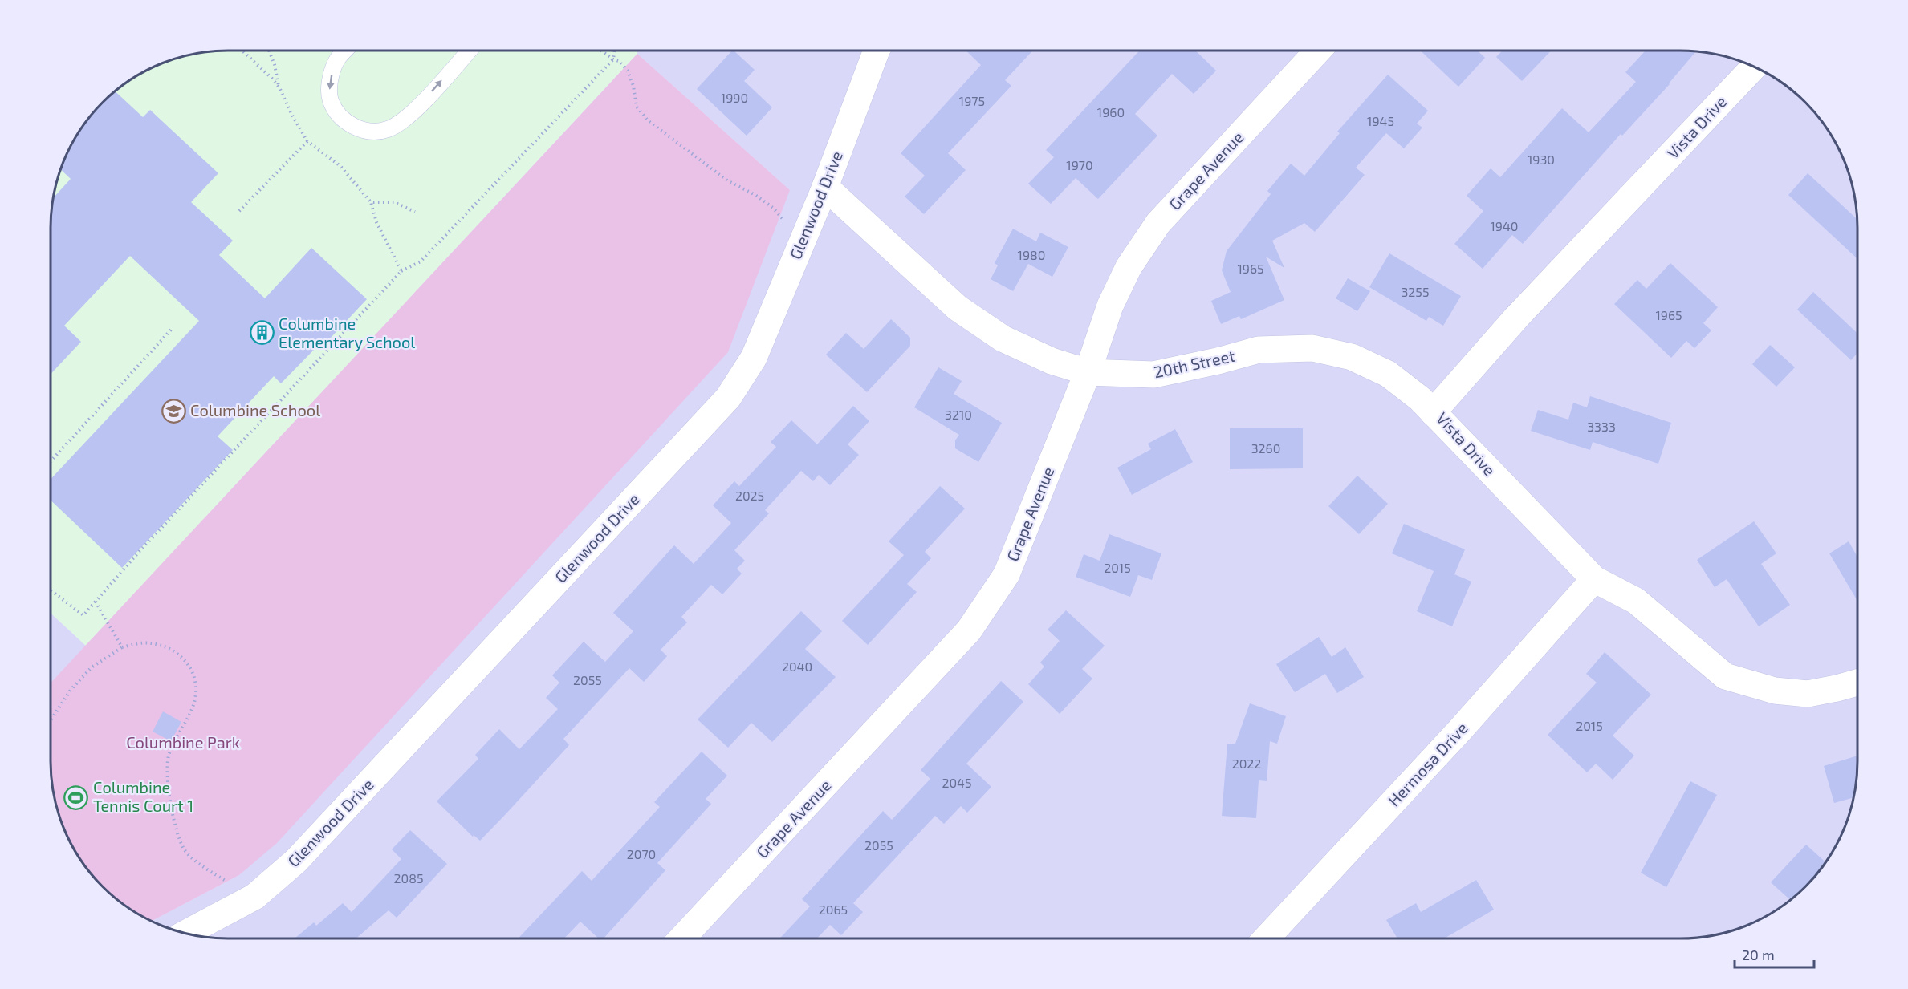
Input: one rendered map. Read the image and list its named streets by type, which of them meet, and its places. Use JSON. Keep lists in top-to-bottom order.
{
  "streets": {
    "street": [
      "Vista Drive",
      "Grape Avenue",
      "Glenwood Drive",
      "20th Street",
      "Hermosa Drive"
    ]
  },
  "crossings": [
    ["Vista Drive", "20th Street"],
    ["Vista Drive", "Hermosa Drive"],
    ["Grape Avenue", "20th Street"],
    ["Glenwood Drive", "20th Street"]
  ],
  "parks": ["Columbine Park"],
  "places": {
    "building": ["Columbine Elementary School"],
    "school or university": ["Columbine School"],
    "sports": ["Columbine Tennis Court 1"]
  },
  "house_numbers": [
    "1990",
    "1975",
    "1960",
    "1945",
    "1930",
    "1970",
    "1940",
    "1980",
    "1965",
    "3255",
    "1965",
    "3210",
    "3333",
    "3260",
    "2025",
    "2015",
    "2040",
    "2055",
    "2015",
    "2022",
    "2045",
    "2055",
    "2070",
    "2085",
    "2065"
  ],
  "scale_bar": "20 m"
}
